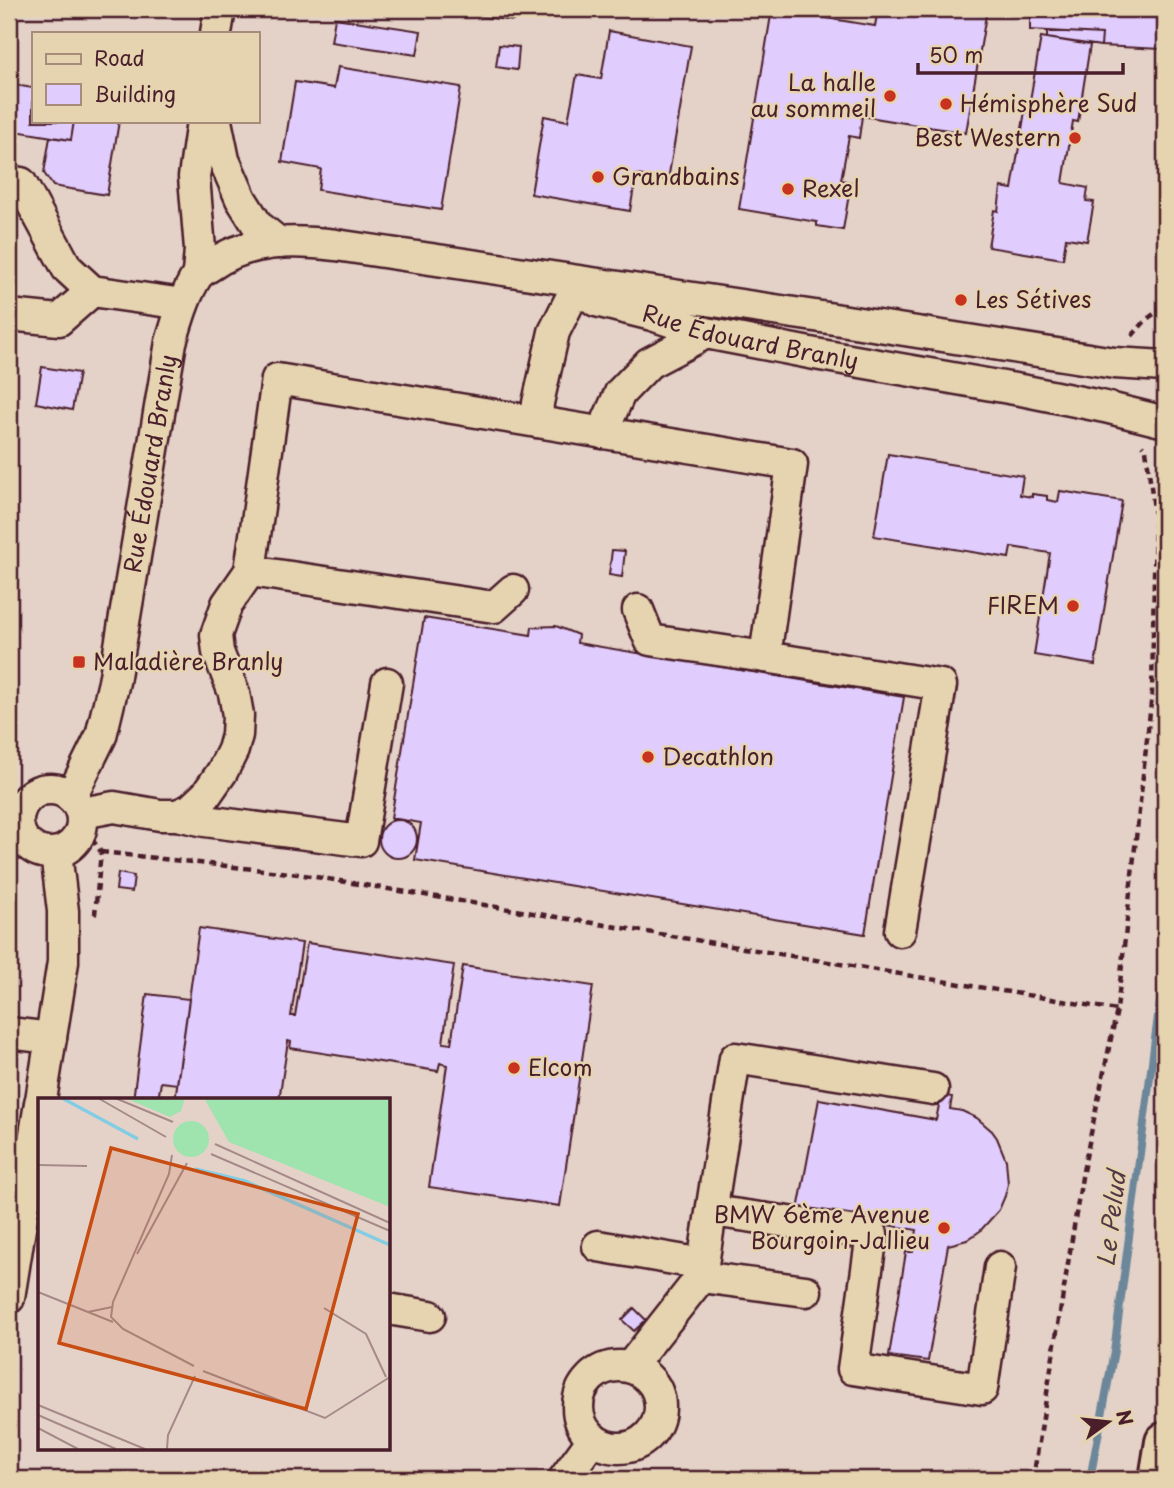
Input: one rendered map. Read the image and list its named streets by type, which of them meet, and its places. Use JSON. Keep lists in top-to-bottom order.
{
  "streets": {
    "street": ["Rue Édouard Branly"]
  },
  "water": ["Le Pelud"],
  "places": {
    "other": [
      "La halle au sommeil",
      "Hémisphère Sud",
      "Best Western",
      "Grandbains",
      "Rexel",
      "Les Sétives",
      "FIREM",
      "Decathlon",
      "Elcom",
      "BMW 6ème Avenue Bourgoin-Jallieu"
    ],
    "transit": ["Maladière Branly"]
  },
  "legend": ["Road", "Building"],
  "scale_bar": "50 m",
  "north": "right"
}
